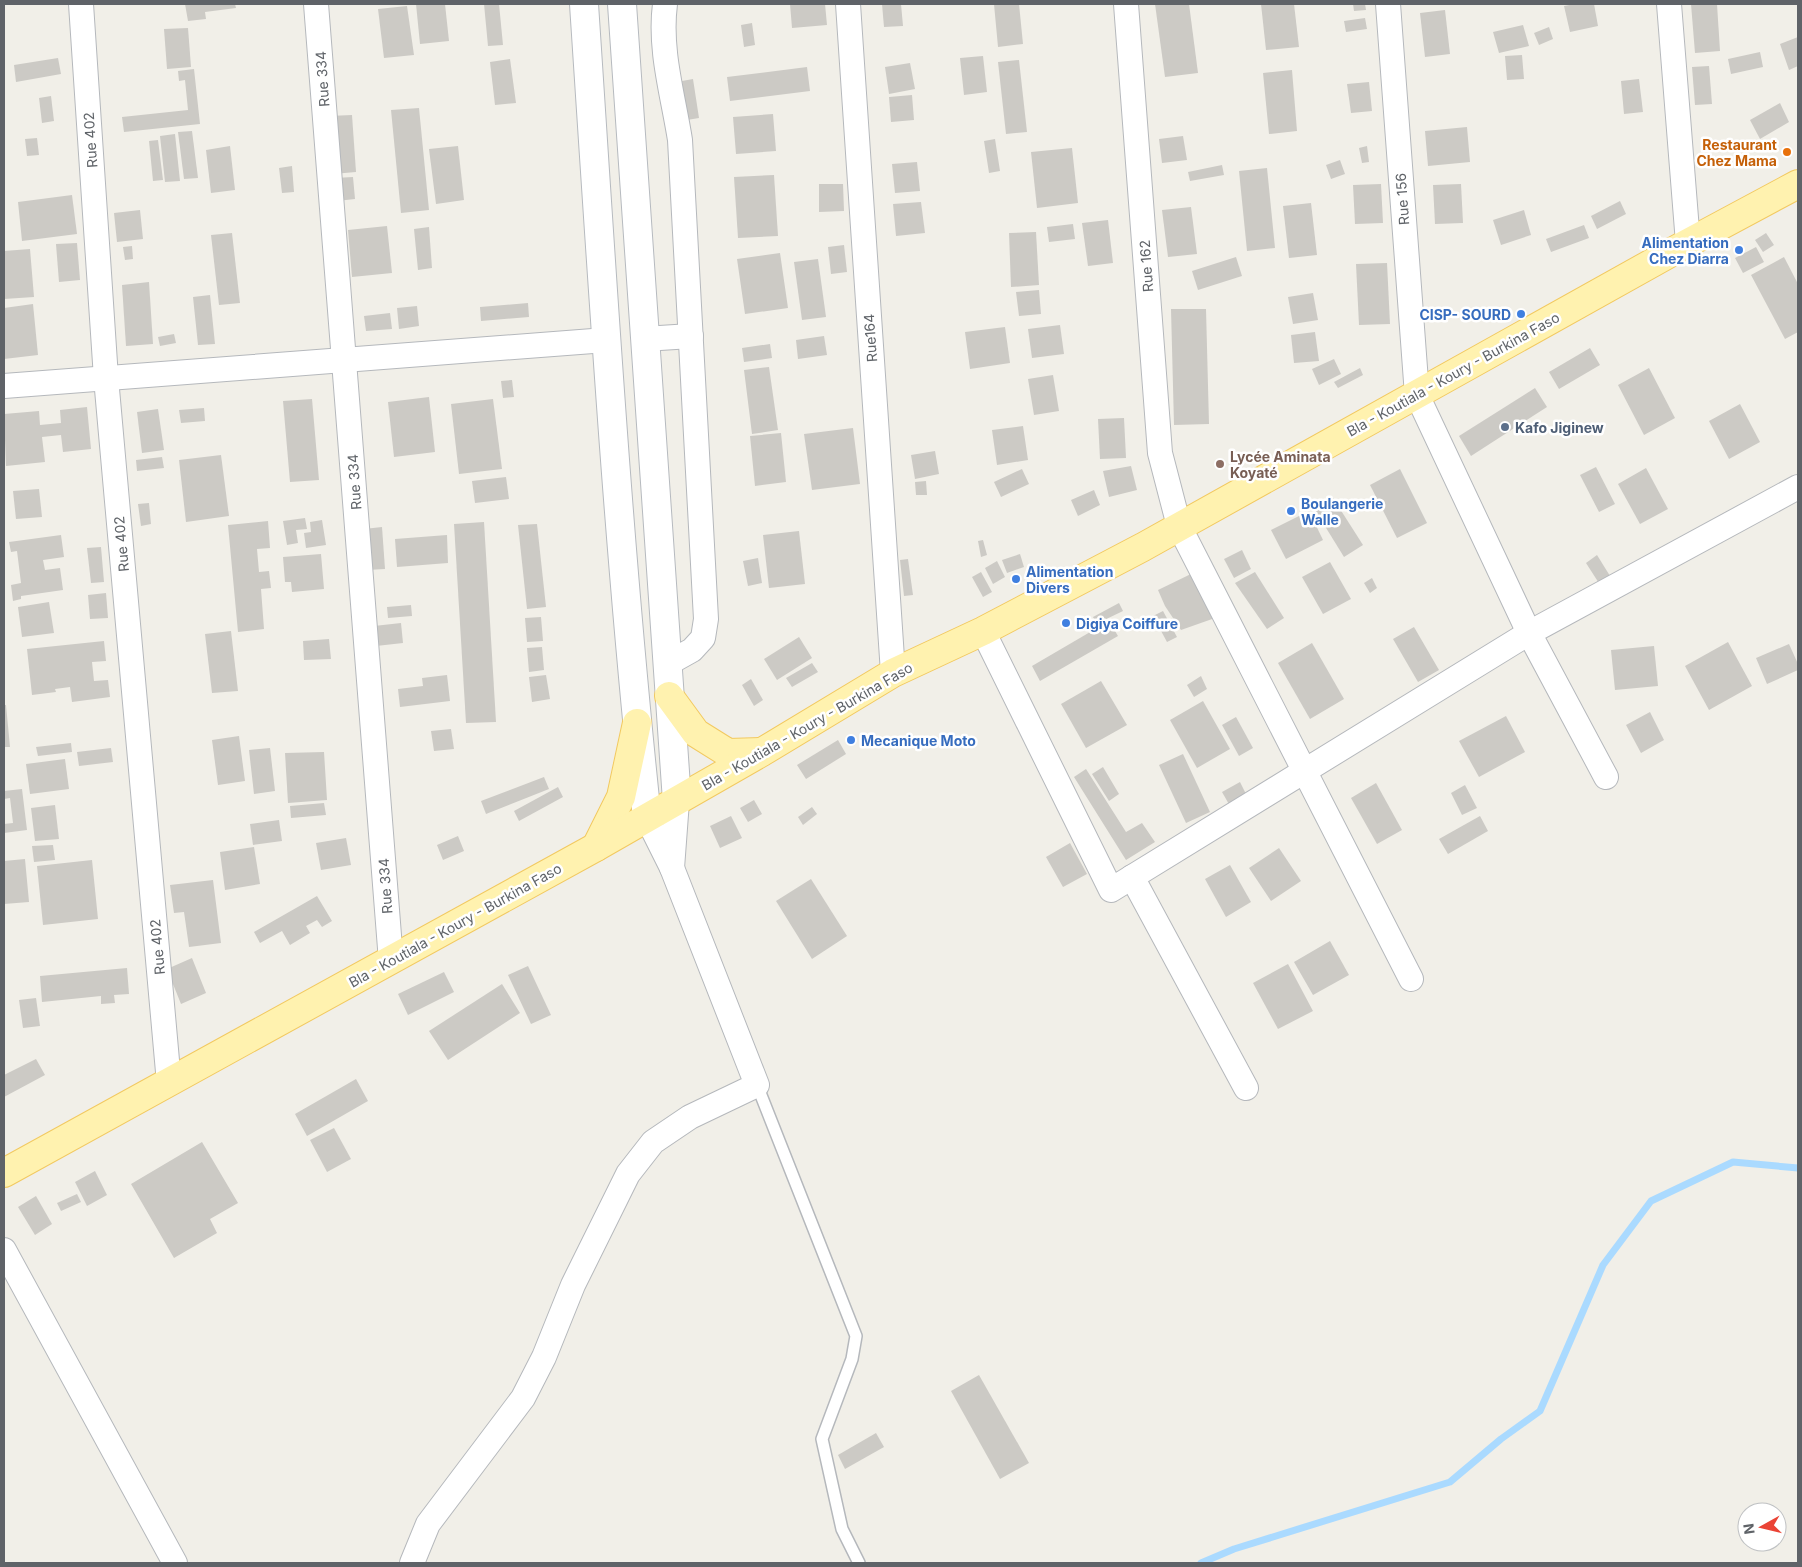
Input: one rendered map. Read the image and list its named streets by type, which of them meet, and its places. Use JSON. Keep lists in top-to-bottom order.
{
  "streets": {
    "main road": ["Bla - Koutiala - Koury - Burkina Faso"],
    "street": [
      "Rue 334",
      "Rue 402",
      "Rue 156",
      "Rue 162",
      "Rue164"
    ]
  },
  "crossings": [
    ["Rue 334", "Bla - Koutiala - Koury - Burkina Faso"],
    ["Rue 402", "Bla - Koutiala - Koury - Burkina Faso"],
    ["Rue 156", "Bla - Koutiala - Koury - Burkina Faso"],
    ["Rue 162", "Bla - Koutiala - Koury - Burkina Faso"],
    ["Rue164", "Bla - Koutiala - Koury - Burkina Faso"]
  ],
  "places": [
    "Restaurant Chez Mama",
    "Alimentation Chez Diarra",
    "CISP- SOURD",
    "Kafo Jiginew",
    "Lycée Aminata Koyaté",
    "Boulangerie Walle",
    "Alimentation Divers",
    "Digiya Coiffure",
    "Mecanique Moto"
  ],
  "north": "left"
}
